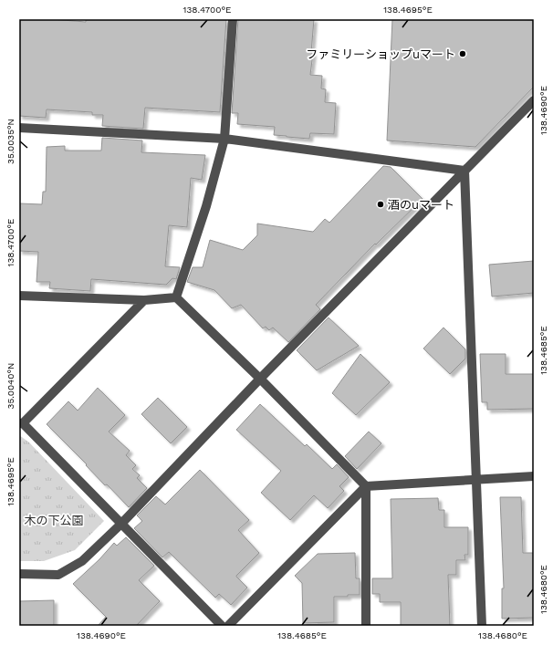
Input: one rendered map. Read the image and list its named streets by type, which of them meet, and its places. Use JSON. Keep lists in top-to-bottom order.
{
  "parks": ["木の下公園"],
  "places": ["ファミリーショップuマート", "酒のuマート"],
  "coordinates": [
    "138.4700°E",
    "138.4695°E",
    "138.4690°E",
    "35.0035°N",
    "138.4685°E",
    "35.0040°N",
    "138.4680°E"
  ]
}
